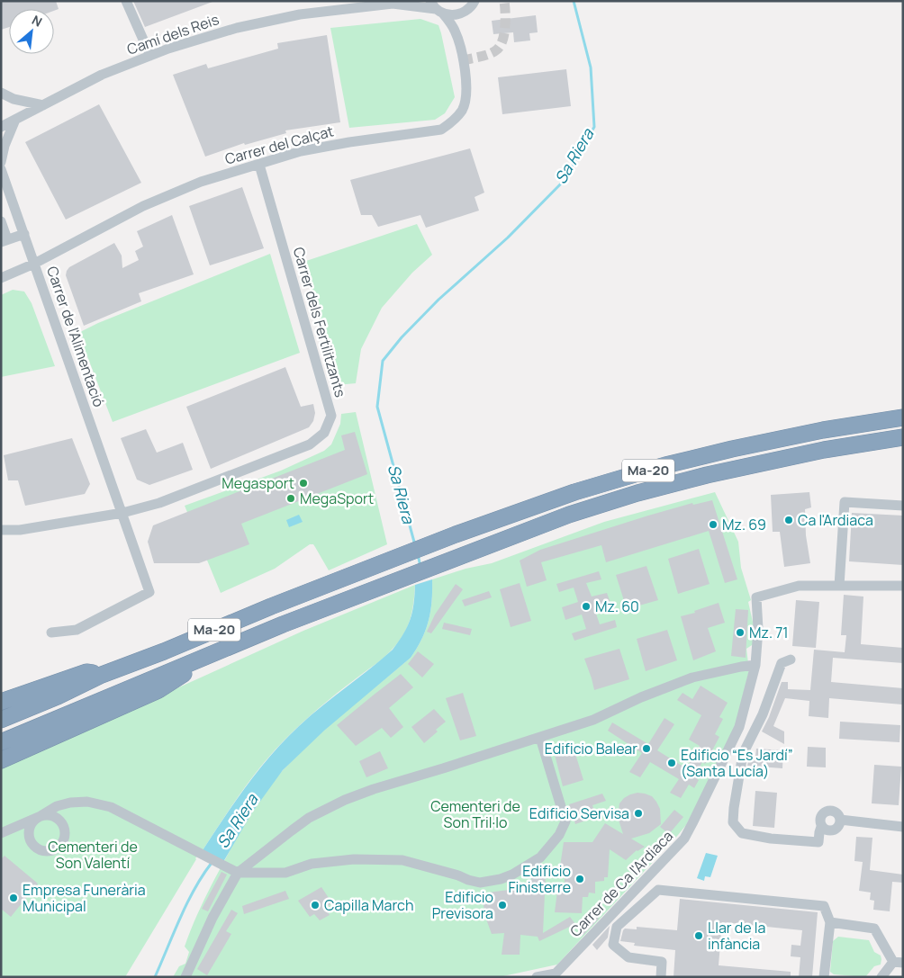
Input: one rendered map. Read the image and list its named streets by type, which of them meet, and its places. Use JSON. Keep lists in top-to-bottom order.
{
  "streets": {
    "highway": ["Ma-20"],
    "street": [
      "Camí dels Reis",
      "Carrer del Calçat",
      "Carrer dels Fertilitzants",
      "Carrer de l'Alimentació",
      "Carrer de Ca l'Ardiaca"
    ]
  },
  "crossings": [
    ["Carrer del Calçat", "Carrer dels Fertilitzants"],
    ["Carrer del Calçat", "Carrer de l'Alimentació"],
    ["Carrer dels Fertilitzants", "Carrer de l'Alimentació"]
  ],
  "water": ["Sa Riera"],
  "parks": ["Cementeri de Son Tril·lo", "Cementeri de Son Valentí"],
  "places": [
    "Megasport",
    "MegaSport",
    "Ca l'Ardiaca",
    "Mz. 69",
    "Mz. 60",
    "Mz. 71",
    "Edificio Balear",
    "Edificio “Es Jardí” (Santa Lucía)",
    "Edificio Servisa",
    "Edificio Finisterre",
    "Empresa Funerària Municipal",
    "Capilla March",
    "Edificio Previsora",
    "Llar de la infància"
  ],
  "north": "top right"
}
